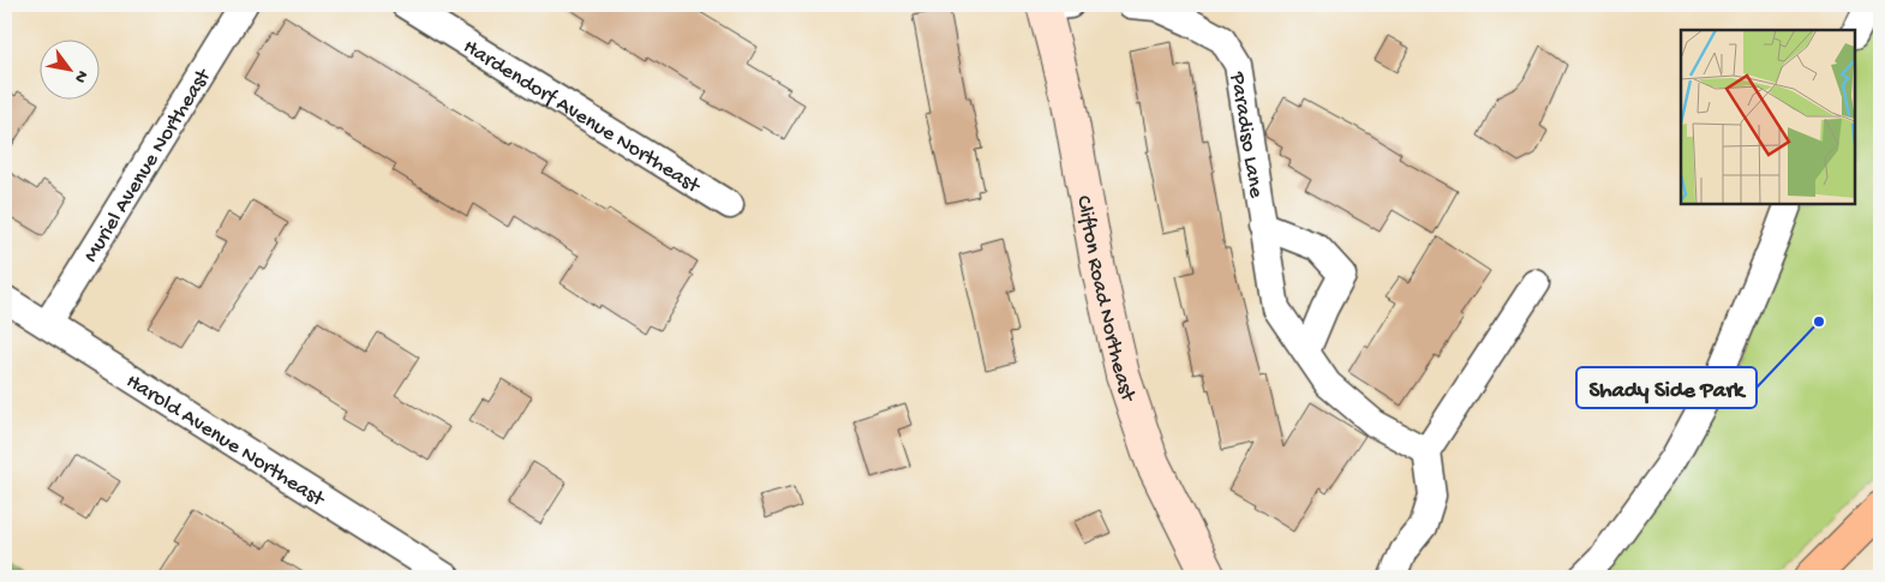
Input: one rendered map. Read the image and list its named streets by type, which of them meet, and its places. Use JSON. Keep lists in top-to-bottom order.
{
  "streets": {
    "street": [
      "Hardendorf Avenue Northeast",
      "Paradiso Lane",
      "Muriel Avenue Northeast",
      "Clifton Road Northeast",
      "Harold Avenue Northeast"
    ]
  },
  "crossings": [
    ["Muriel Avenue Northeast", "Harold Avenue Northeast"]
  ],
  "places": ["Shady Side Park"],
  "north": "bottom right"
}
